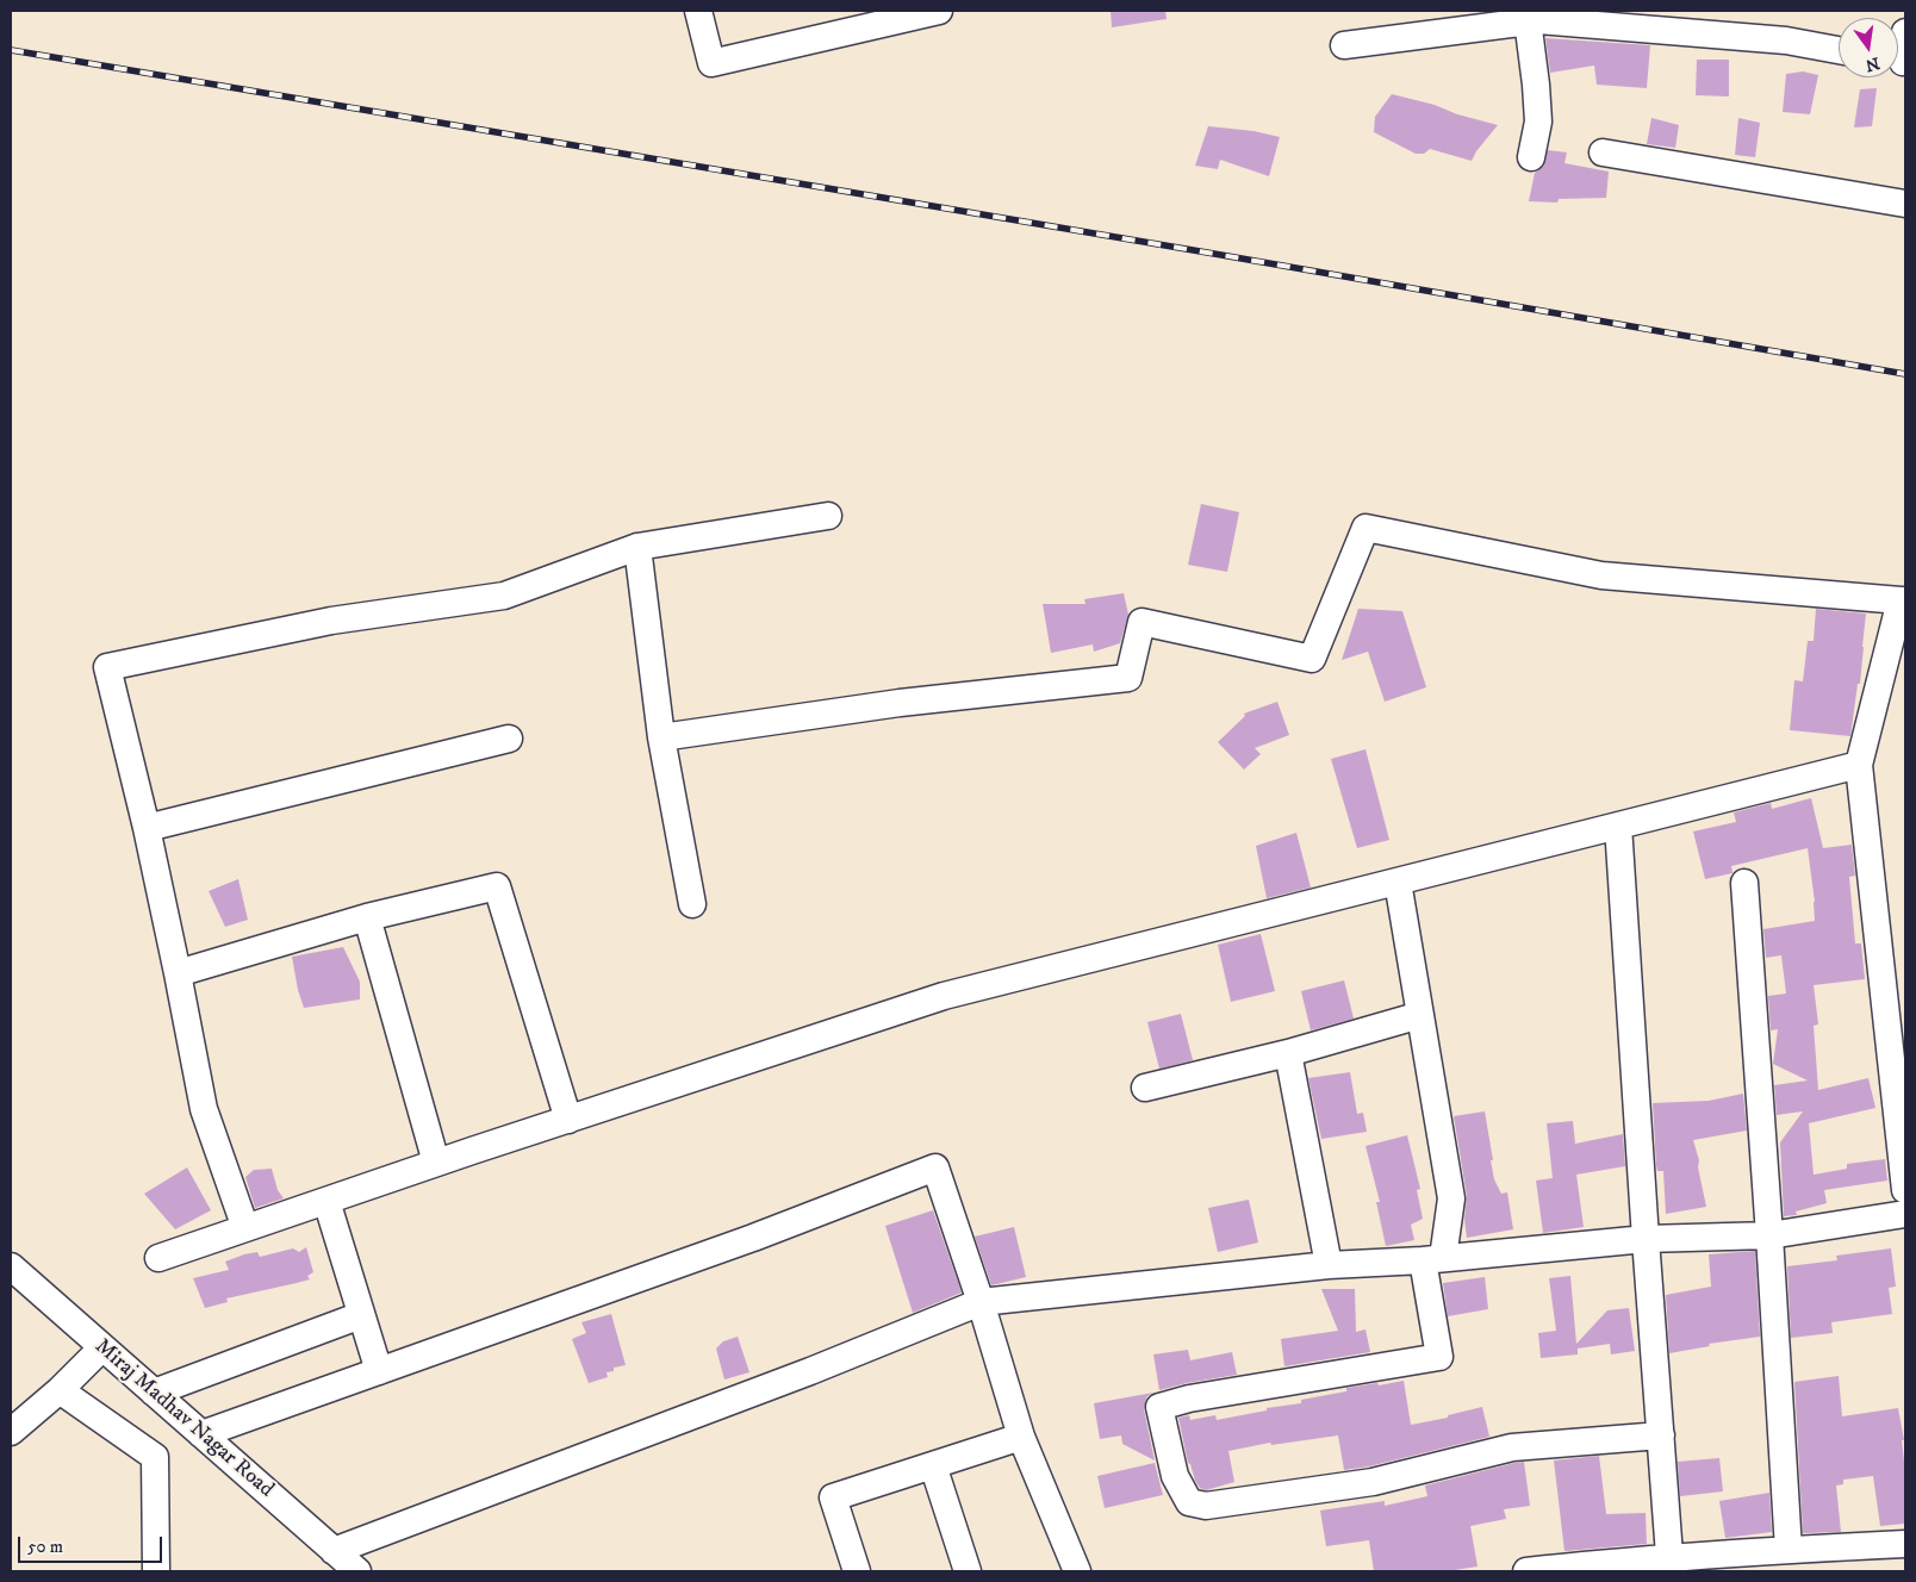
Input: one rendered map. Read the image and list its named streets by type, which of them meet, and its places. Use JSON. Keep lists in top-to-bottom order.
{
  "streets": {
    "street": ["Miraj Madhav Nagar Road"]
  },
  "scale_bar": "50 m",
  "north": "bottom"
}
